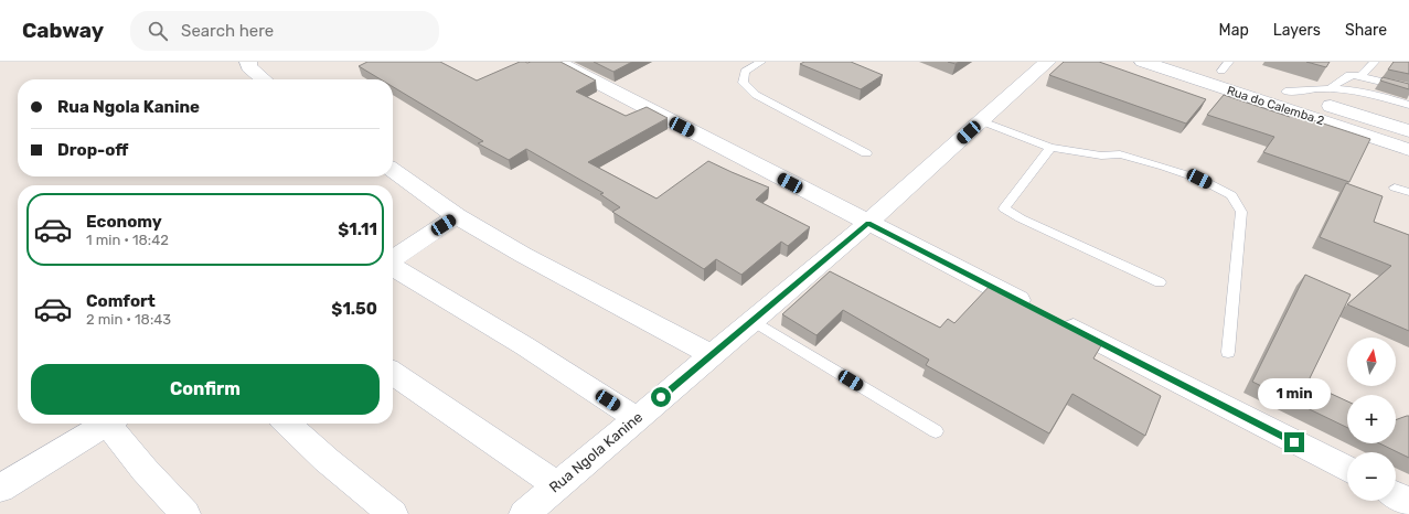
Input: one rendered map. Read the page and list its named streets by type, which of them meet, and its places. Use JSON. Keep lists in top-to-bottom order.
{
  "streets": {
    "street": ["Rua do Calemba 2", "Rua Ngola Kanine"]
  },
  "north": "top",
  "page": {
    "header": "Cabway",
    "search": "Search here",
    "nav": ["Map", "Layers", "Share"],
    "banner": ["Rua Ngola Kanine", "Drop-off"],
    "list": [
      {
        "name": "Economy",
        "note": "1 min · 18:42",
        "value": "$1.11"
      },
      {
        "name": "Comfort",
        "note": "2 min · 18:43",
        "value": "$1.50"
      }
    ],
    "map_buttons": ["+", "−"],
    "buttons": "Confirm",
    "bubble": "1 min"
  }
}
